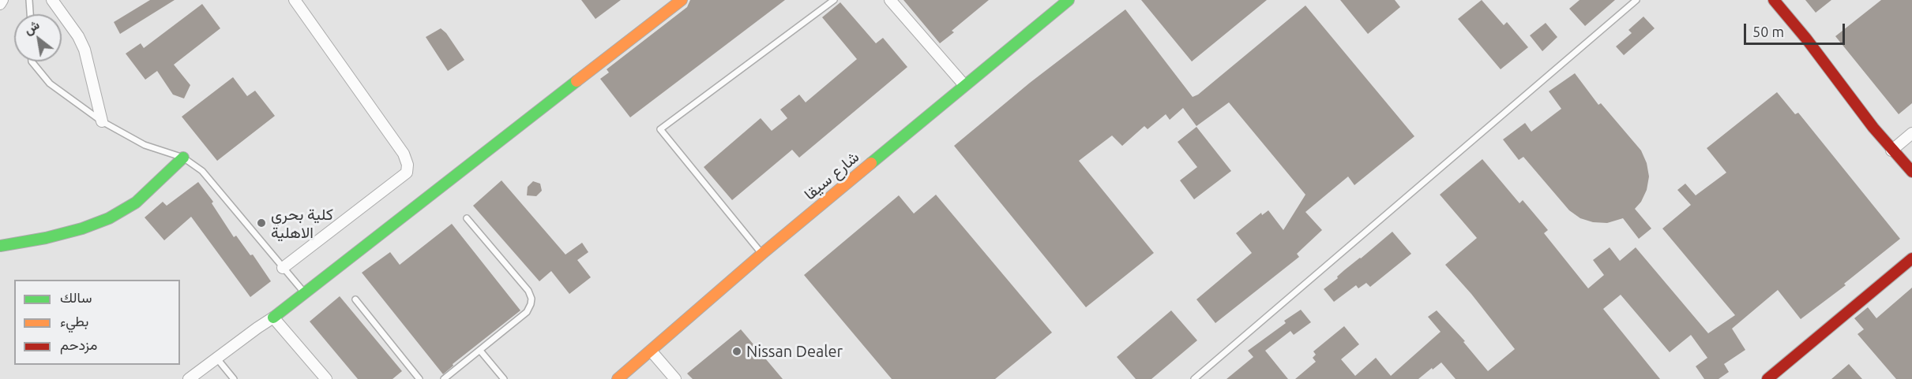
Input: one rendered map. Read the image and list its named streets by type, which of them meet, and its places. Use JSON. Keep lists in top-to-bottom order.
{
  "streets": {
    "street": ["شارع سيقا"]
  },
  "places": ["كلية بحري الاهلية", "Nissan Dealer"],
  "legend": ["سالك", "بطيء", "مزدحم"],
  "scale_bar": "50 m",
  "north": "top left"
}
